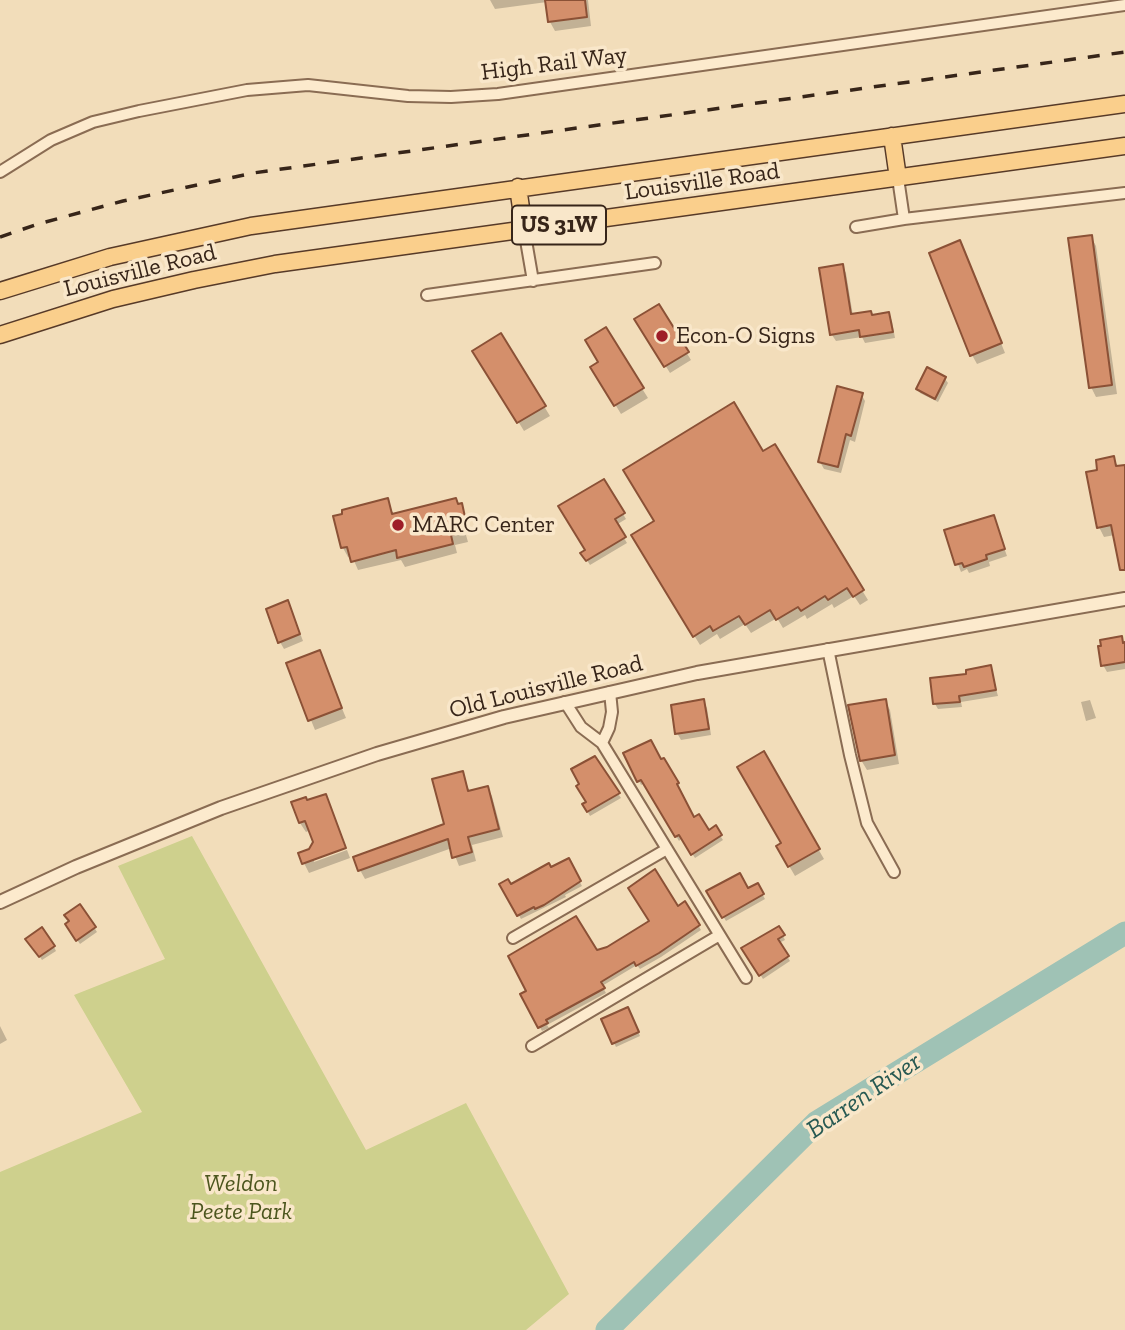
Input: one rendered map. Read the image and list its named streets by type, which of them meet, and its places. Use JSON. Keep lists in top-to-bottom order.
{
  "streets": {
    "main road": ["Louisville Road", "US 31W"],
    "street": ["High Rail Way", "Old Louisville Road"]
  },
  "water": ["Barren River"],
  "parks": ["Weldon Peete Park"],
  "places": ["Econ-O Signs", "MARC Center"]
}
